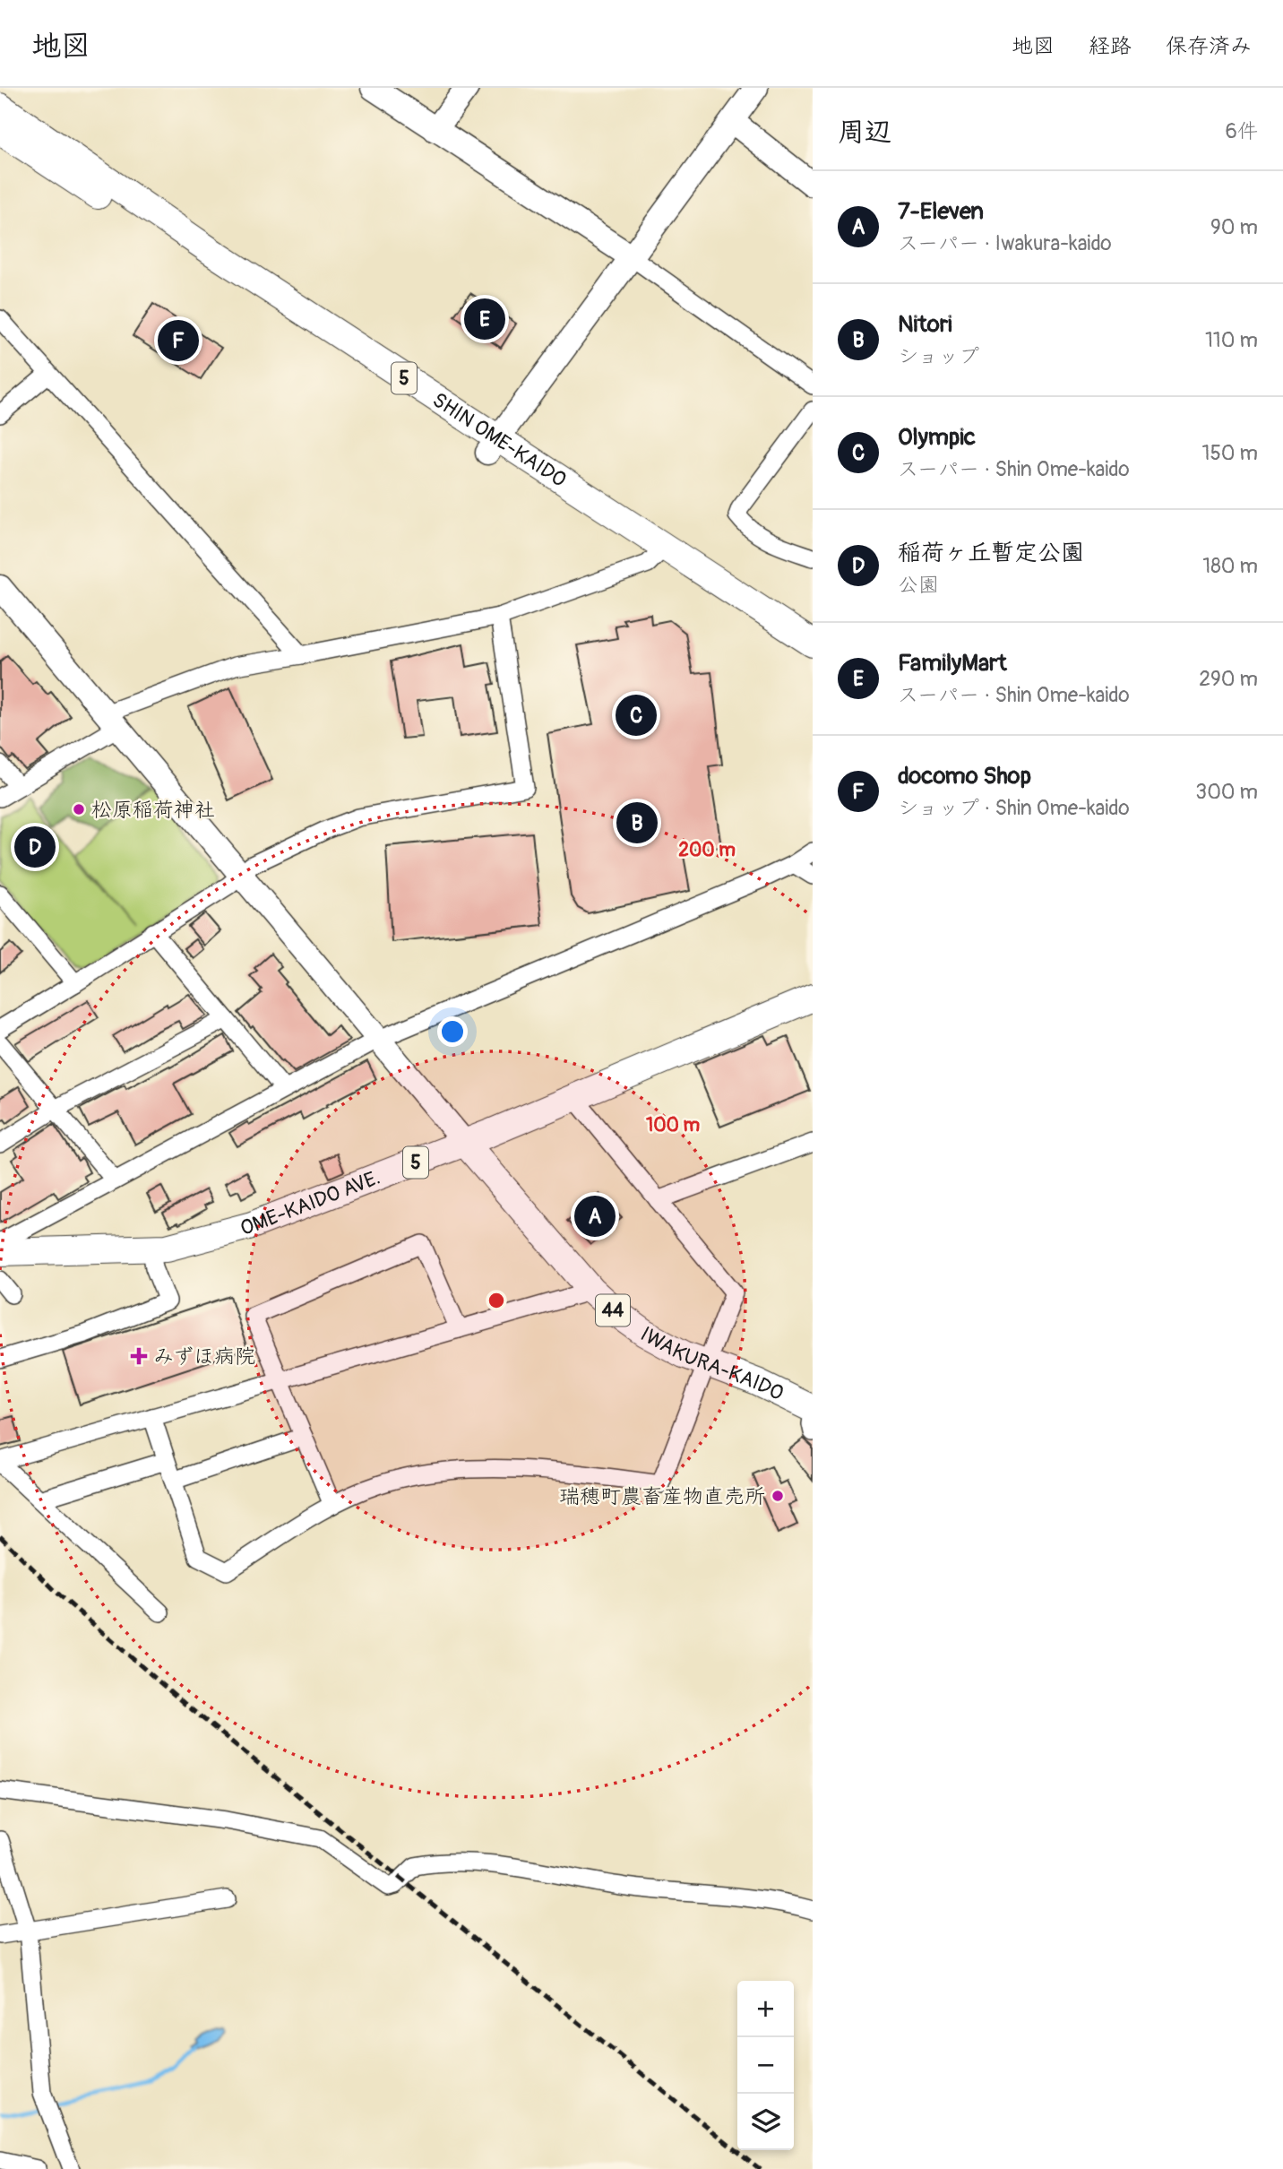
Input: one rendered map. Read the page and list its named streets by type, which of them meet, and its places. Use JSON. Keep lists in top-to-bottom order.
{
  "streets": {
    "main road": [
      "5",
      "SHIN OME-KAIDO",
      "OME-KAIDO AVE.",
      "44",
      "IWAKURA-KAIDO"
    ]
  },
  "crossings": [
    ["OME-KAIDO AVE.", "IWAKURA-KAIDO"]
  ],
  "places": {
    "other": ["松原稲荷神社", "瑞穂町農畜産物直売所"],
    "health": ["みずほ病院"]
  },
  "page": {
    "header": "地図",
    "nav": ["地図", "経路", "保存済み"],
    "heading": ["周辺", "6件"],
    "list": [
      {
        "mark": "A",
        "name": "7-Eleven",
        "note": "スーパー · Iwakura-kaido",
        "value": "90 m"
      },
      {
        "mark": "B",
        "name": "Nitori",
        "note": "ショップ",
        "value": "110 m"
      },
      {
        "mark": "C",
        "name": "Olympic",
        "note": "スーパー · Shin Ome-kaido",
        "value": "150 m"
      },
      {
        "mark": "D",
        "name": "稲荷ヶ丘暫定公園",
        "note": "公園",
        "value": "180 m"
      },
      {
        "mark": "E",
        "name": "FamilyMart",
        "note": "スーパー · Shin Ome-kaido",
        "value": "290 m"
      },
      {
        "mark": "F",
        "name": "docomo Shop",
        "note": "ショップ · Shin Ome-kaido",
        "value": "300 m"
      }
    ],
    "pins": [
      "E",
      "F",
      "C",
      "B",
      "D",
      "A"
    ],
    "map_buttons": ["+", "−"]
  },
  "rings": ["200 m", "100 m"]
}
